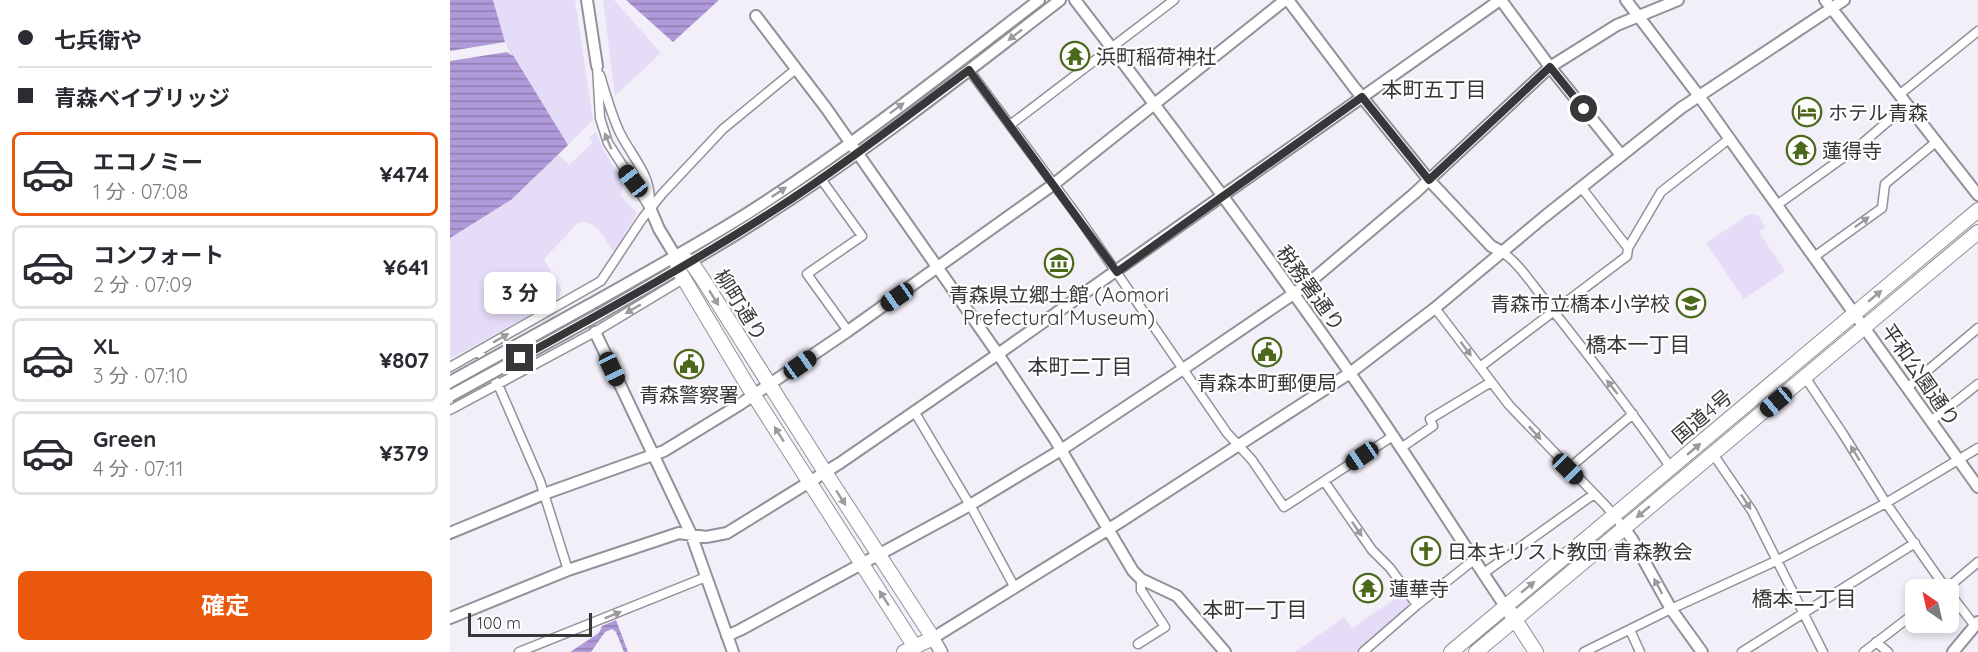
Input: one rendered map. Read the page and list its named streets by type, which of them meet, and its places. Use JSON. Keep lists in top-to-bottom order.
{
  "streets": {
    "main road": ["柳町通り", "国道4号"],
    "street": ["税務署通り", "平和公園通り"]
  },
  "crossings": [
    ["税務署通り", "国道4号"],
    ["平和公園通り", "国道4号"]
  ],
  "districts": [
    "本町五丁目",
    "橋本一丁目",
    "本町二丁目",
    "橋本二丁目",
    "本町一丁目"
  ],
  "places": {
    "temple": ["浜町稲荷神社", "蓮得寺", "蓮華寺"],
    "hotel": ["ホテル青森"],
    "museum": ["青森県立郷土館 (Aomori Prefectural Museum)"],
    "school or university": ["青森市立橋本小学校"],
    "public building": ["青森本町郵便局", "青森警察署"],
    "church": ["日本キリスト教団 青森教会"]
  },
  "scale_bar": "100 m",
  "north": "top left",
  "page": {
    "banner": ["七兵衛や", "青森ベイブリッジ"],
    "list": [
      {
        "name": "エコノミー",
        "note": "1 分 · 07:08",
        "value": "¥474"
      },
      {
        "name": "コンフォート",
        "note": "2 分 · 07:09",
        "value": "¥641"
      },
      {
        "name": "XL",
        "note": "3 分 · 07:10",
        "value": "¥807"
      },
      {
        "name": "Green",
        "note": "4 分 · 07:11",
        "value": "¥379"
      }
    ],
    "bubble": "3 分",
    "buttons": "確定",
    "scale": "100 m"
  }
}
